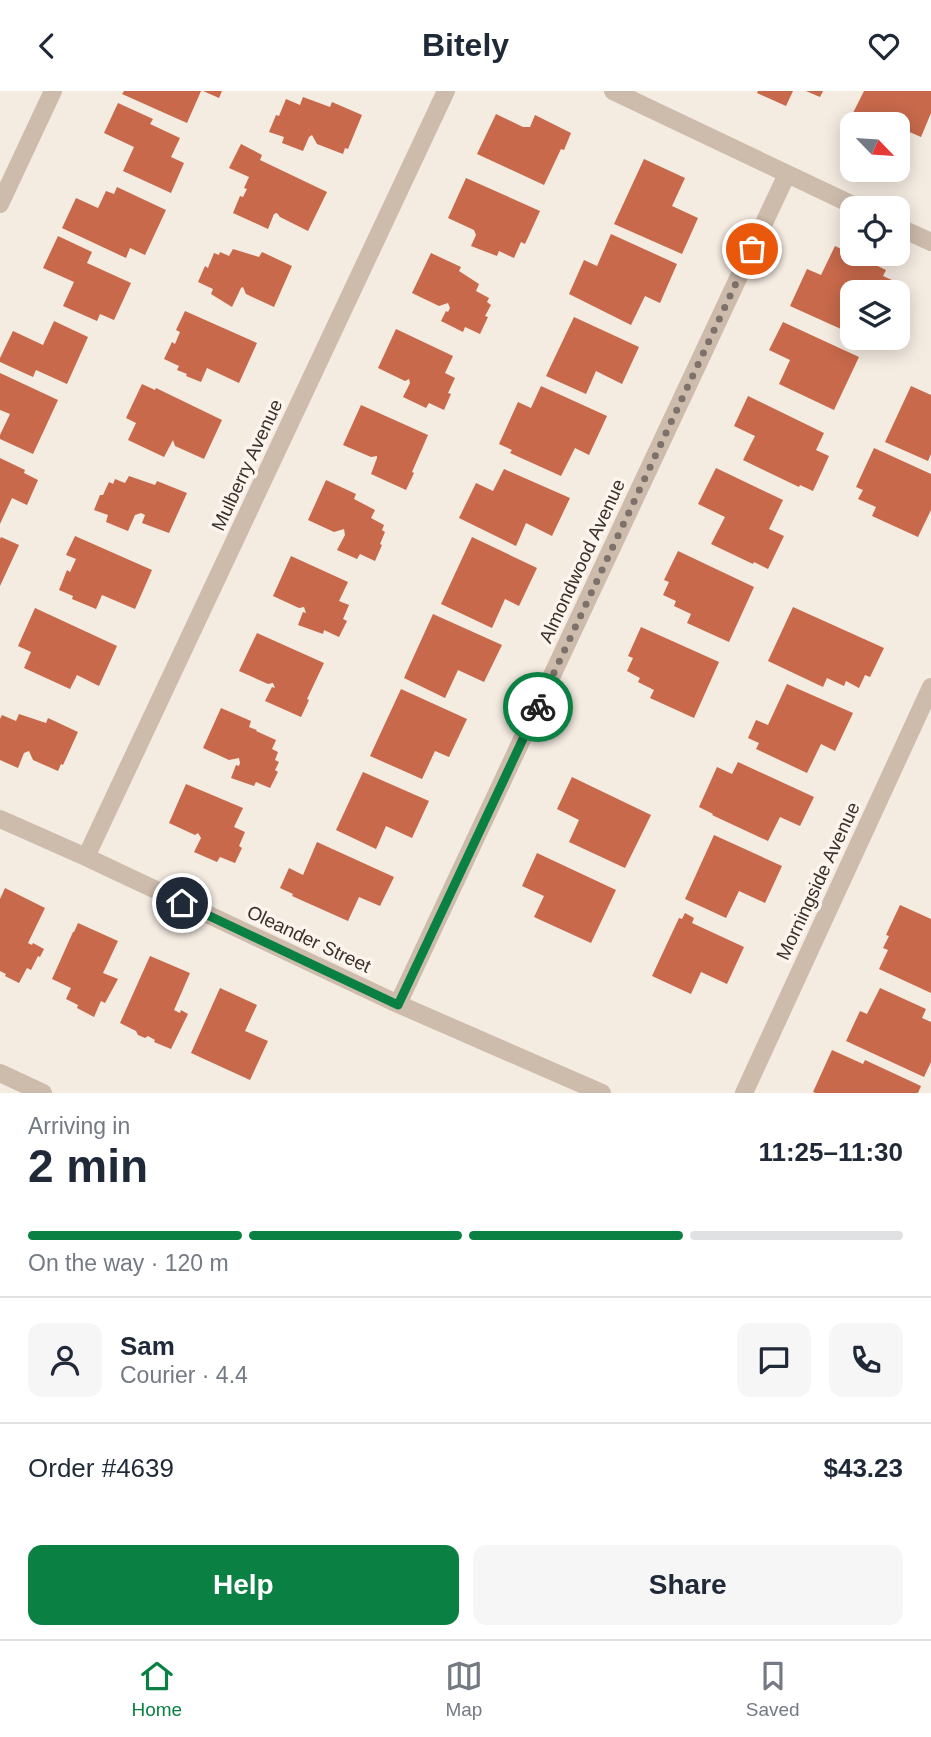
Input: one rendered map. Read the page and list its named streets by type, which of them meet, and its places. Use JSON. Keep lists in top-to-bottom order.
{
  "streets": {
    "street": [
      "Mulberry Avenue",
      "Almondwood Avenue",
      "Morningside Avenue",
      "Oleander Street"
    ]
  },
  "crossings": [
    ["Mulberry Avenue", "Oleander Street"],
    ["Almondwood Avenue", "Oleander Street"]
  ],
  "north": "bottom right",
  "page": {
    "header": "Bitely",
    "heading": ["2 min", "Arriving in", "11:25–11:30"],
    "panel": [
      "Sam",
      "Courier · 4.4",
      "Order #4639",
      "$43.23"
    ],
    "bar": "On the way · 120 m",
    "buttons": ["Help", "Share"],
    "tabs": ["Home", "Map", "Saved"]
  }
}
